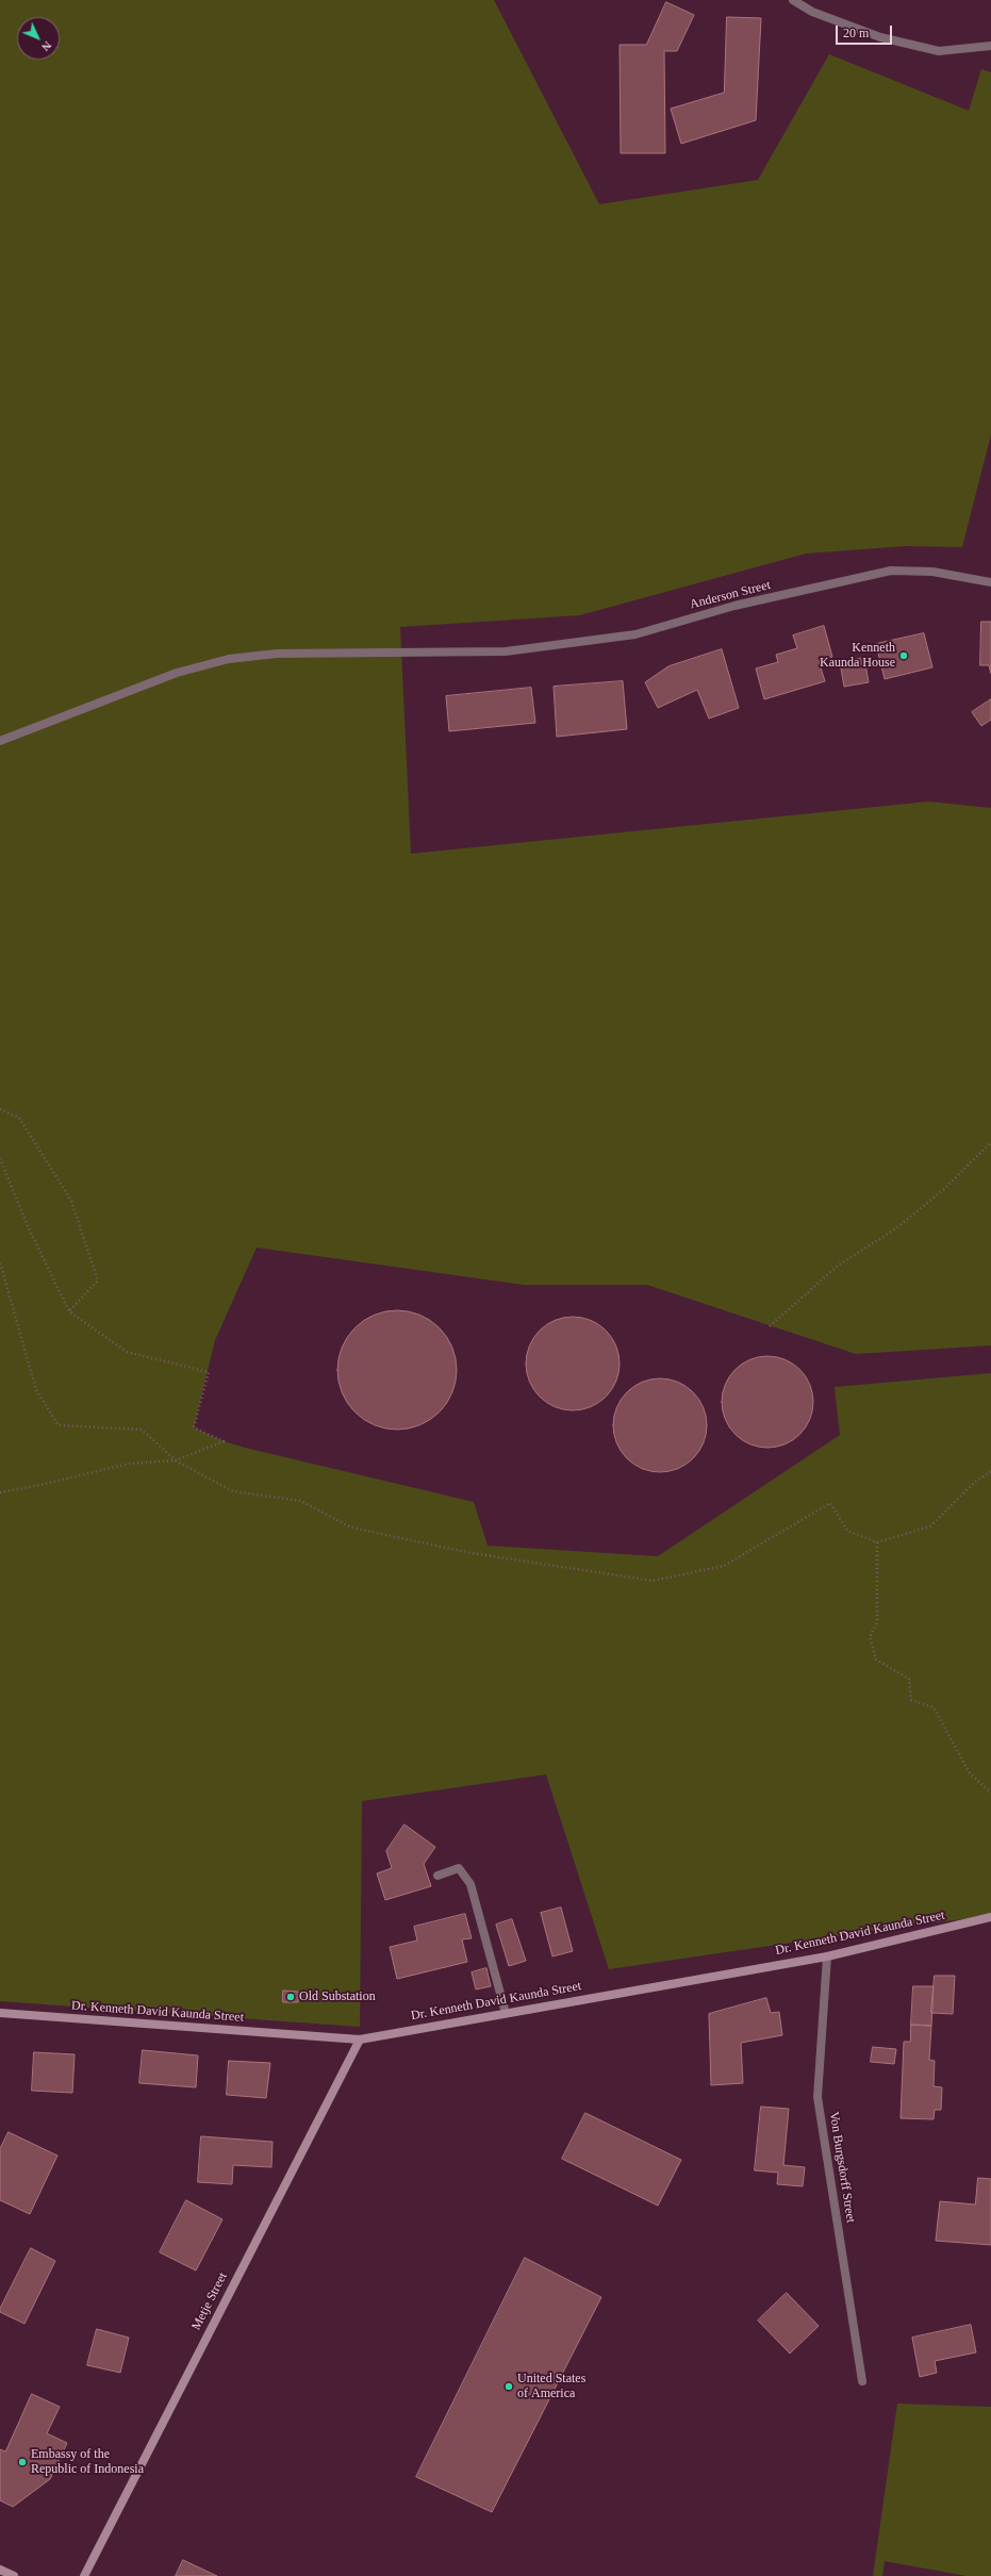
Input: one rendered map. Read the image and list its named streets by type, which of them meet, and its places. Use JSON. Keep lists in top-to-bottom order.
{
  "streets": {
    "street": [
      "Anderson Street",
      "Dr. Kenneth David Kaunda Street",
      "Von Burgsdorff Street",
      "Metje Street"
    ]
  },
  "crossings": [
    ["Dr. Kenneth David Kaunda Street", "Von Burgsdorff Street"],
    ["Dr. Kenneth David Kaunda Street", "Metje Street"]
  ],
  "places": [
    "Kenneth Kaunda House",
    "Old Substation",
    "United States of America",
    "Embassy of the Republic of Indonesia"
  ],
  "scale_bar": "20 m",
  "north": "bottom right"
}
